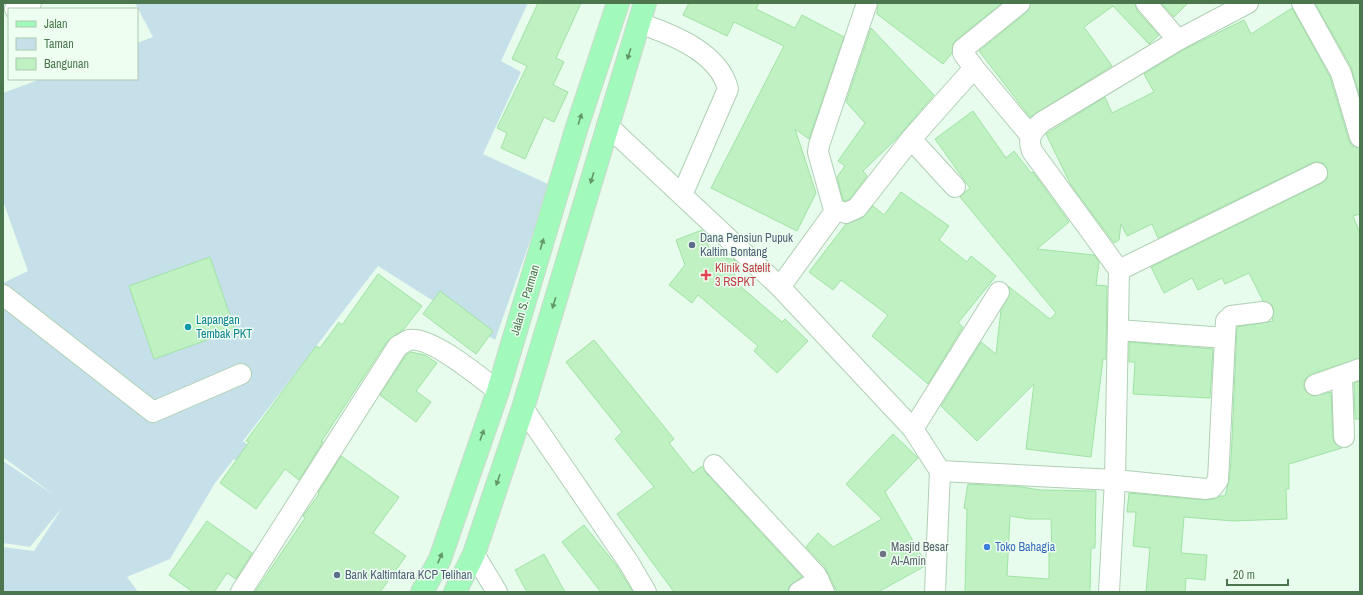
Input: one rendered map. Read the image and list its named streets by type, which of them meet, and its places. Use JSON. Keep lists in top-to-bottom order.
{
  "streets": {
    "main road": ["Jalan S. Parman"]
  },
  "places": {
    "other": [
      "Dana Pensiun Pupuk Kaltim Bontang",
      "Lapangan Tembak PKT",
      "Toko Bahagia",
      "Masjid Besar Al-Amin",
      "Bank Kaltimtara KCP Telihan"
    ],
    "health": ["Klinik Satelit 3 RSPKT"]
  },
  "legend": ["Jalan", "Taman", "Bangunan"],
  "scale_bar": "20 m"
}
